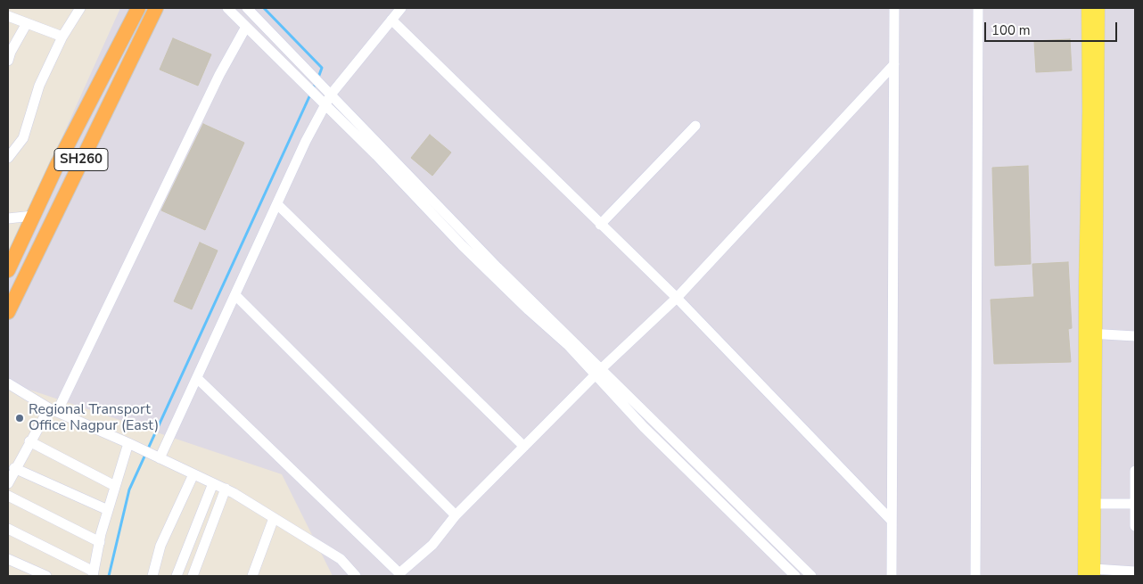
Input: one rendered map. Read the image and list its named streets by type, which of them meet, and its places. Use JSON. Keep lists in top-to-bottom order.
{
  "streets": {
    "highway": ["SH260"]
  },
  "places": ["Regional Transport Office Nagpur (East)"],
  "scale_bar": "100 m"
}
